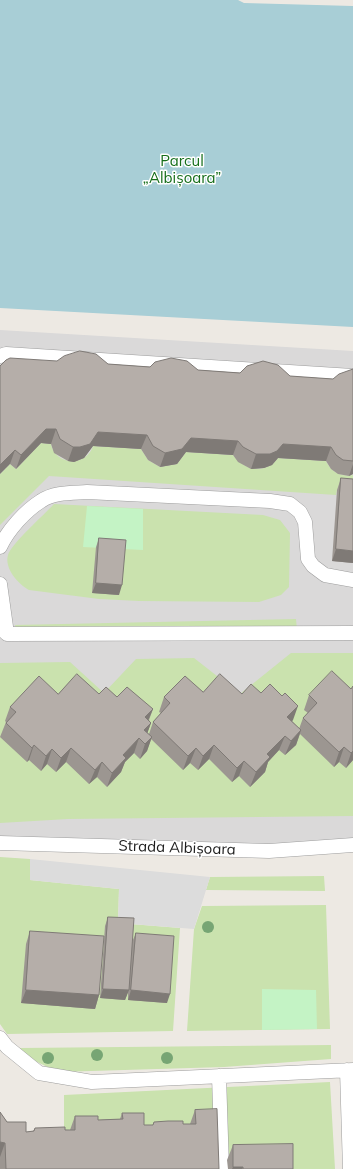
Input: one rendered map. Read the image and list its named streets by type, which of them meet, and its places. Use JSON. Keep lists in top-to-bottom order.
{
  "streets": {
    "lane": ["Strada Albișoara"]
  },
  "parks": ["Parcul „Albișoara”"]
}
